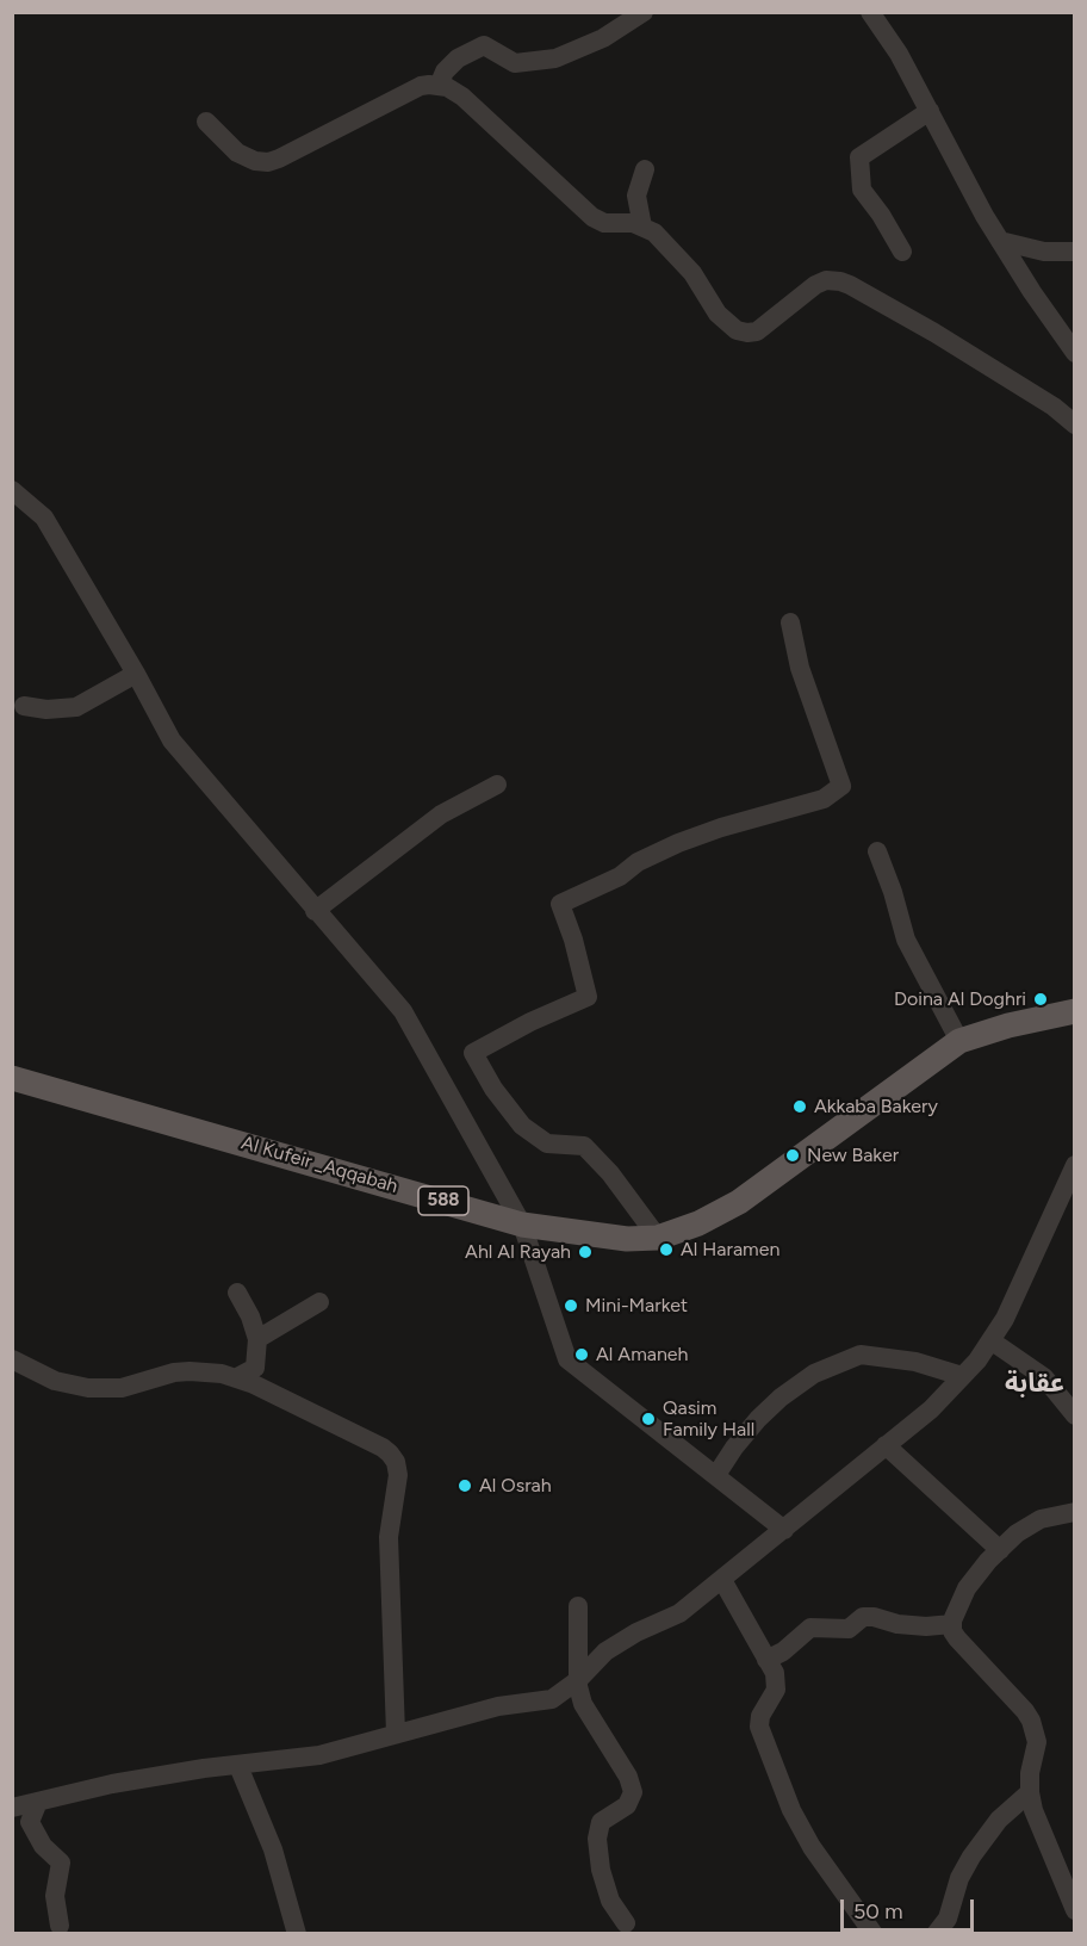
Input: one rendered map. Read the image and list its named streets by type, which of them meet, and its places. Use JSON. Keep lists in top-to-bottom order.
{
  "streets": {
    "main road": ["Al Kufeir _Aqqabah", "588"]
  },
  "crossings": [
    ["Al Kufeir _Aqqabah", "588"]
  ],
  "districts": ["عقابة"],
  "places": [
    "Doina Al Doghri",
    "Akkaba Bakery",
    "New Baker",
    "Al Haramen",
    "Ahl Al Rayah",
    "Mini-Market",
    "Al Amaneh",
    "Qasim Family Hall",
    "Al Osrah"
  ],
  "scale_bar": "50 m"
}
